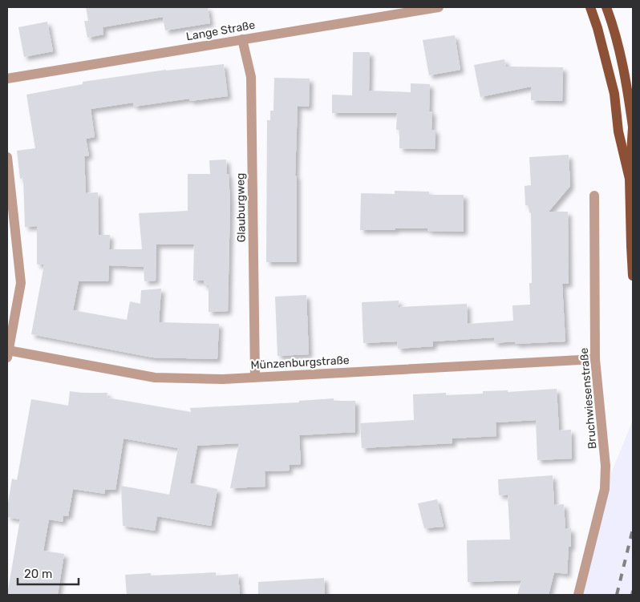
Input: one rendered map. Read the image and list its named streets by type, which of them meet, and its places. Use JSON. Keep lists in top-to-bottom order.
{
  "streets": {
    "street": [
      "Lange Straße",
      "Glauburgweg",
      "Münzenburgstraße",
      "Bruchwiesenstraße"
    ]
  },
  "crossings": [
    ["Lange Straße", "Glauburgweg"],
    ["Glauburgweg", "Münzenburgstraße"],
    ["Münzenburgstraße", "Bruchwiesenstraße"]
  ],
  "scale_bar": "20 m"
}
